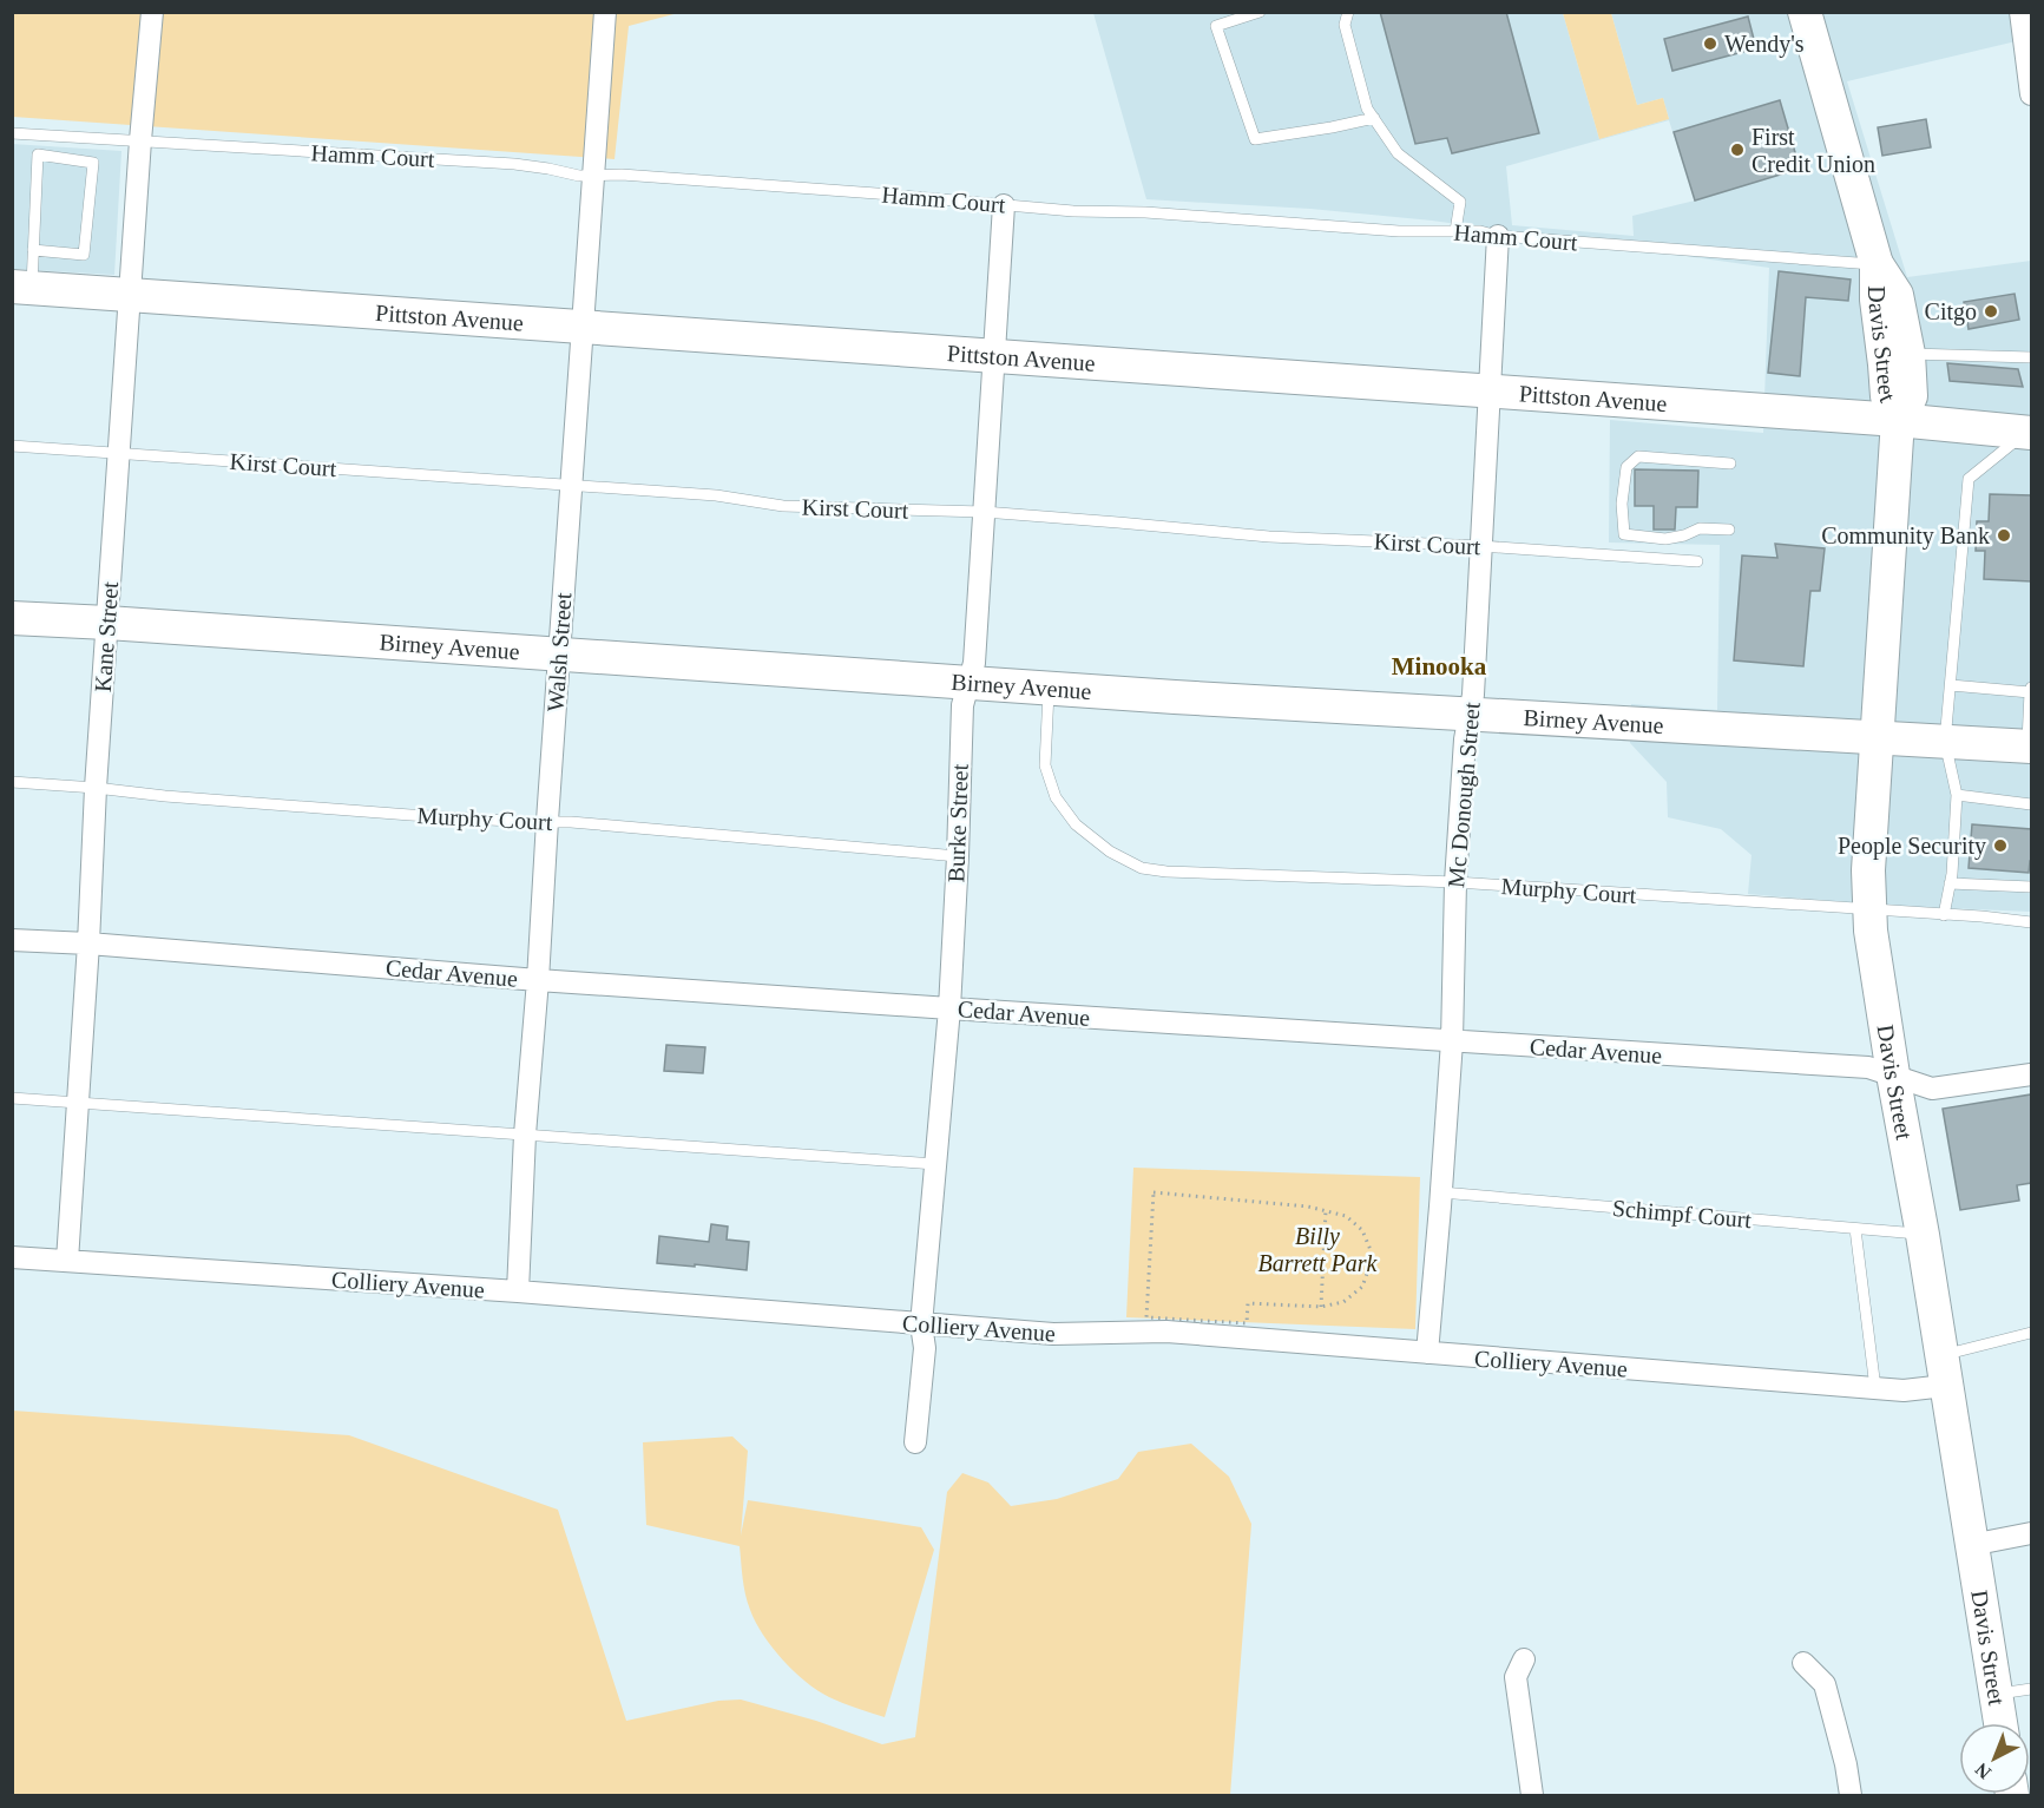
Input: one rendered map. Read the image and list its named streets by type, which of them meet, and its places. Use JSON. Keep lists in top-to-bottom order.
{
  "streets": {
    "main road": ["Pittston Avenue", "Davis Street", "Birney Avenue"],
    "street": [
      "Kane Street",
      "Walsh Street",
      "Mc Donough Street",
      "Burke Street",
      "Cedar Avenue",
      "Colliery Avenue"
    ],
    "lane": [
      "Hamm Court",
      "Kirst Court",
      "Murphy Court",
      "Schimpf Court"
    ]
  },
  "crossings": [
    ["Hamm Court", "Davis Street"],
    ["Hamm Court", "Kane Street"],
    ["Hamm Court", "Walsh Street"],
    ["Hamm Court", "Mc Donough Street"],
    ["Hamm Court", "Burke Street"],
    ["Pittston Avenue", "Davis Street"],
    ["Pittston Avenue", "Kane Street"],
    ["Pittston Avenue", "Walsh Street"],
    ["Pittston Avenue", "Mc Donough Street"],
    ["Pittston Avenue", "Burke Street"],
    ["Davis Street", "Birney Avenue"],
    ["Davis Street", "Murphy Court"],
    ["Davis Street", "Cedar Avenue"],
    ["Davis Street", "Schimpf Court"],
    ["Davis Street", "Colliery Avenue"],
    ["Kirst Court", "Kane Street"],
    ["Kirst Court", "Walsh Street"],
    ["Kirst Court", "Mc Donough Street"],
    ["Kirst Court", "Burke Street"],
    ["Kane Street", "Birney Avenue"],
    ["Kane Street", "Murphy Court"],
    ["Kane Street", "Cedar Avenue"],
    ["Kane Street", "Colliery Avenue"],
    ["Birney Avenue", "Walsh Street"],
    ["Birney Avenue", "Mc Donough Street"],
    ["Birney Avenue", "Murphy Court"],
    ["Birney Avenue", "Burke Street"],
    ["Walsh Street", "Murphy Court"],
    ["Walsh Street", "Cedar Avenue"],
    ["Walsh Street", "Colliery Avenue"],
    ["Mc Donough Street", "Murphy Court"],
    ["Mc Donough Street", "Cedar Avenue"],
    ["Mc Donough Street", "Schimpf Court"],
    ["Mc Donough Street", "Colliery Avenue"],
    ["Murphy Court", "Burke Street"],
    ["Burke Street", "Cedar Avenue"],
    ["Burke Street", "Colliery Avenue"]
  ],
  "districts": ["Minooka"],
  "parks": ["Billy Barrett Park"],
  "places": [
    "Wendy's",
    "First Credit Union",
    "Citgo",
    "Community Bank",
    "People Security"
  ],
  "north": "bottom left"
}
